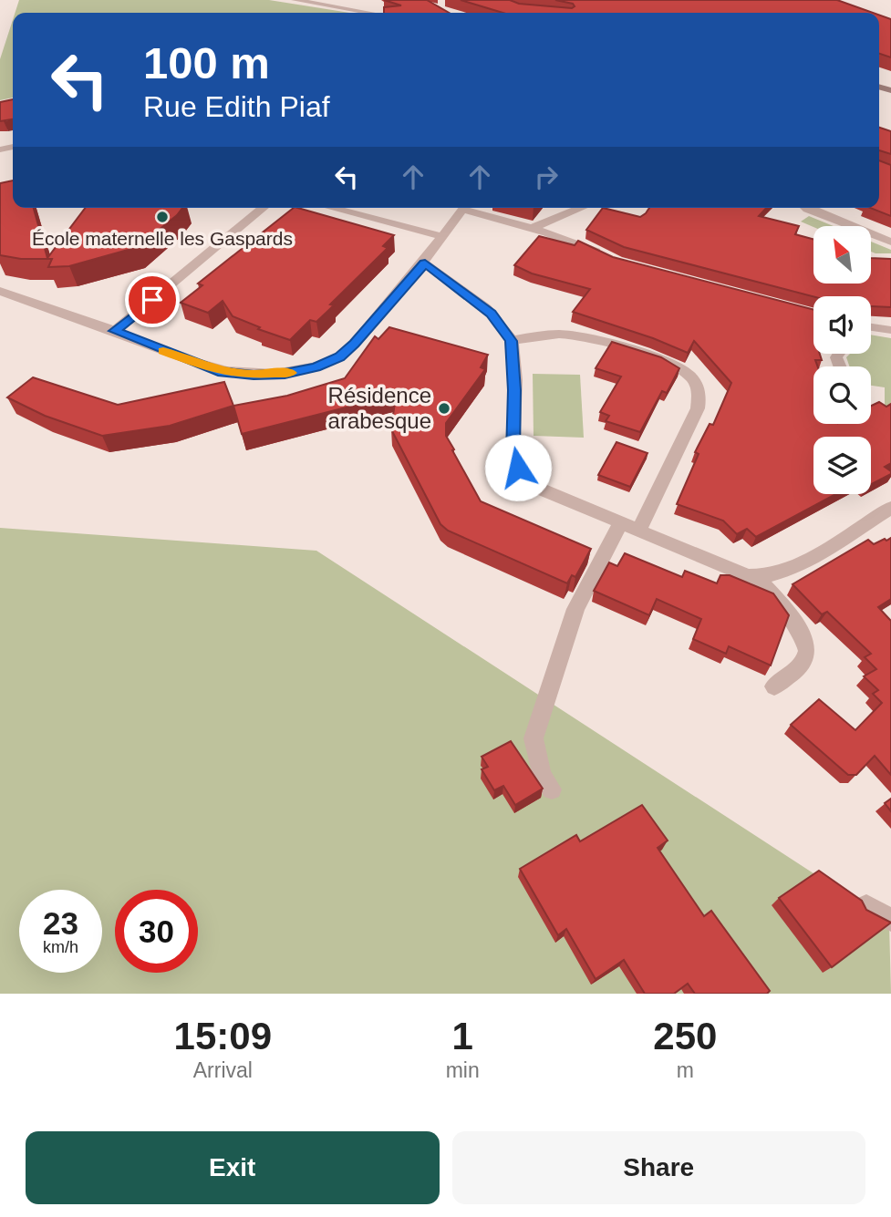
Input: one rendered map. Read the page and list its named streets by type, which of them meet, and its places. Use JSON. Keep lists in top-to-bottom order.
{
  "places": ["École maternelle les Gaspards", "Résidence arabesque"],
  "north": "top left",
  "page": {
    "turn": ["100 m", "Rue Edith Piaf"],
    "speed": "23 km/h",
    "limit": "30",
    "eta": [
      "15:09",
      "Arrival",
      "1",
      "min",
      "250",
      "m"
    ],
    "buttons": ["Exit", "Share"]
  }
}
